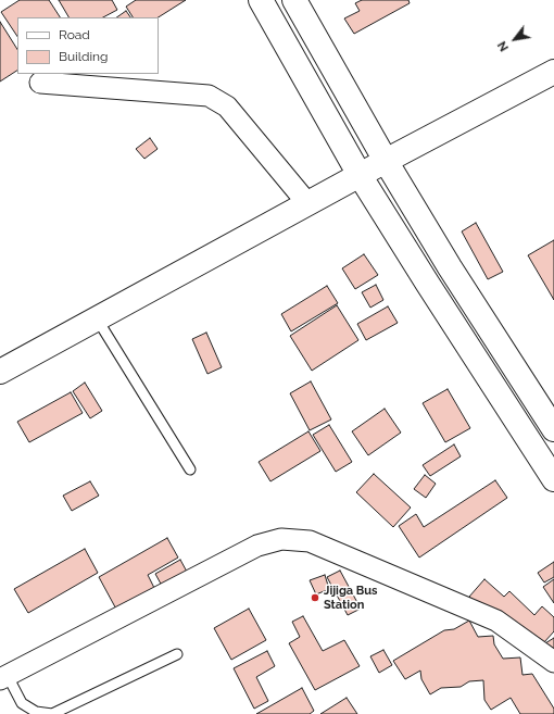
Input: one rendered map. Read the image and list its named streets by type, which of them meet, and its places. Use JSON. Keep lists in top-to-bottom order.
{
  "places": ["Jijiga Bus Station"],
  "legend": ["Road", "Building"],
  "north": "bottom left"
}
